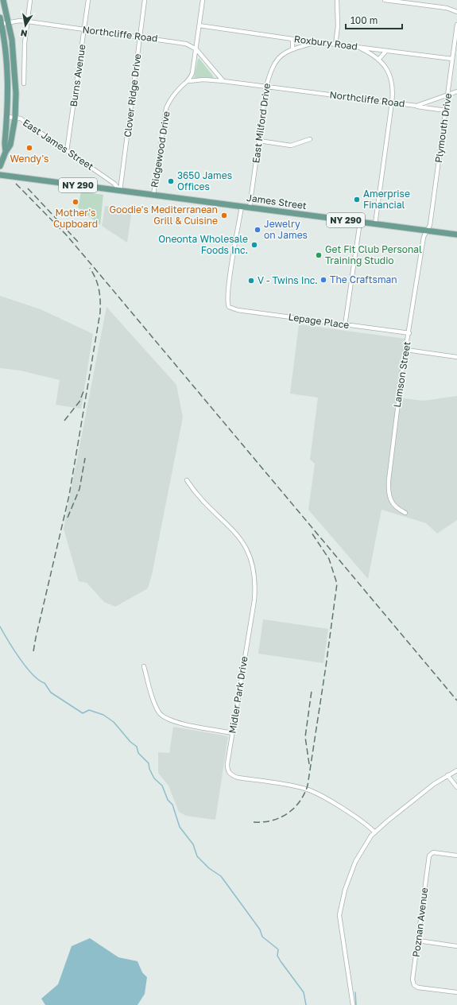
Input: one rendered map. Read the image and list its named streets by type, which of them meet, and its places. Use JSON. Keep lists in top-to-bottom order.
{
  "streets": {
    "main road": ["NY 290", "James Street"],
    "street": [
      "Northcliffe Road",
      "Roxbury Road",
      "Burns Avenue",
      "Clover Ridge Drive",
      "East Milford Drive",
      "Plymouth Drive",
      "East James Street",
      "Ridgewood Drive",
      "Lepage Place",
      "Lamson Street",
      "Midler Park Drive",
      "Poznan Avenue"
    ]
  },
  "crossings": [
    ["Northcliffe Road", "Burns Avenue"],
    ["Northcliffe Road", "Clover Ridge Drive"],
    ["Northcliffe Road", "East Milford Drive"],
    ["Northcliffe Road", "Plymouth Drive"],
    ["Northcliffe Road", "Ridgewood Drive"],
    ["Roxbury Road", "East Milford Drive"],
    ["Roxbury Road", "Plymouth Drive"],
    ["Burns Avenue", "East James Street"],
    ["Clover Ridge Drive", "East James Street"],
    ["Clover Ridge Drive", "James Street"],
    ["East Milford Drive", "James Street"],
    ["Plymouth Drive", "James Street"],
    ["Plymouth Drive", "Lamson Street"],
    ["East James Street", "James Street"],
    ["Ridgewood Drive", "James Street"],
    ["James Street", "Lepage Place"],
    ["James Street", "Lamson Street"],
    ["Lepage Place", "Lamson Street"]
  ],
  "places": [
    "Wendy's",
    "3650 James Offices",
    "Amerprise Financial",
    "Mother's Cupboard",
    "Goodie's Mediterranean Grill & Cuisine",
    "Jewelry on James",
    "Oneonta Wholesale Foods Inc.",
    "Get Fit Club Personal Training Studio",
    "The Craftsman",
    "V - Twins Inc."
  ],
  "scale_bar": "100 m",
  "north": "bottom"
}
